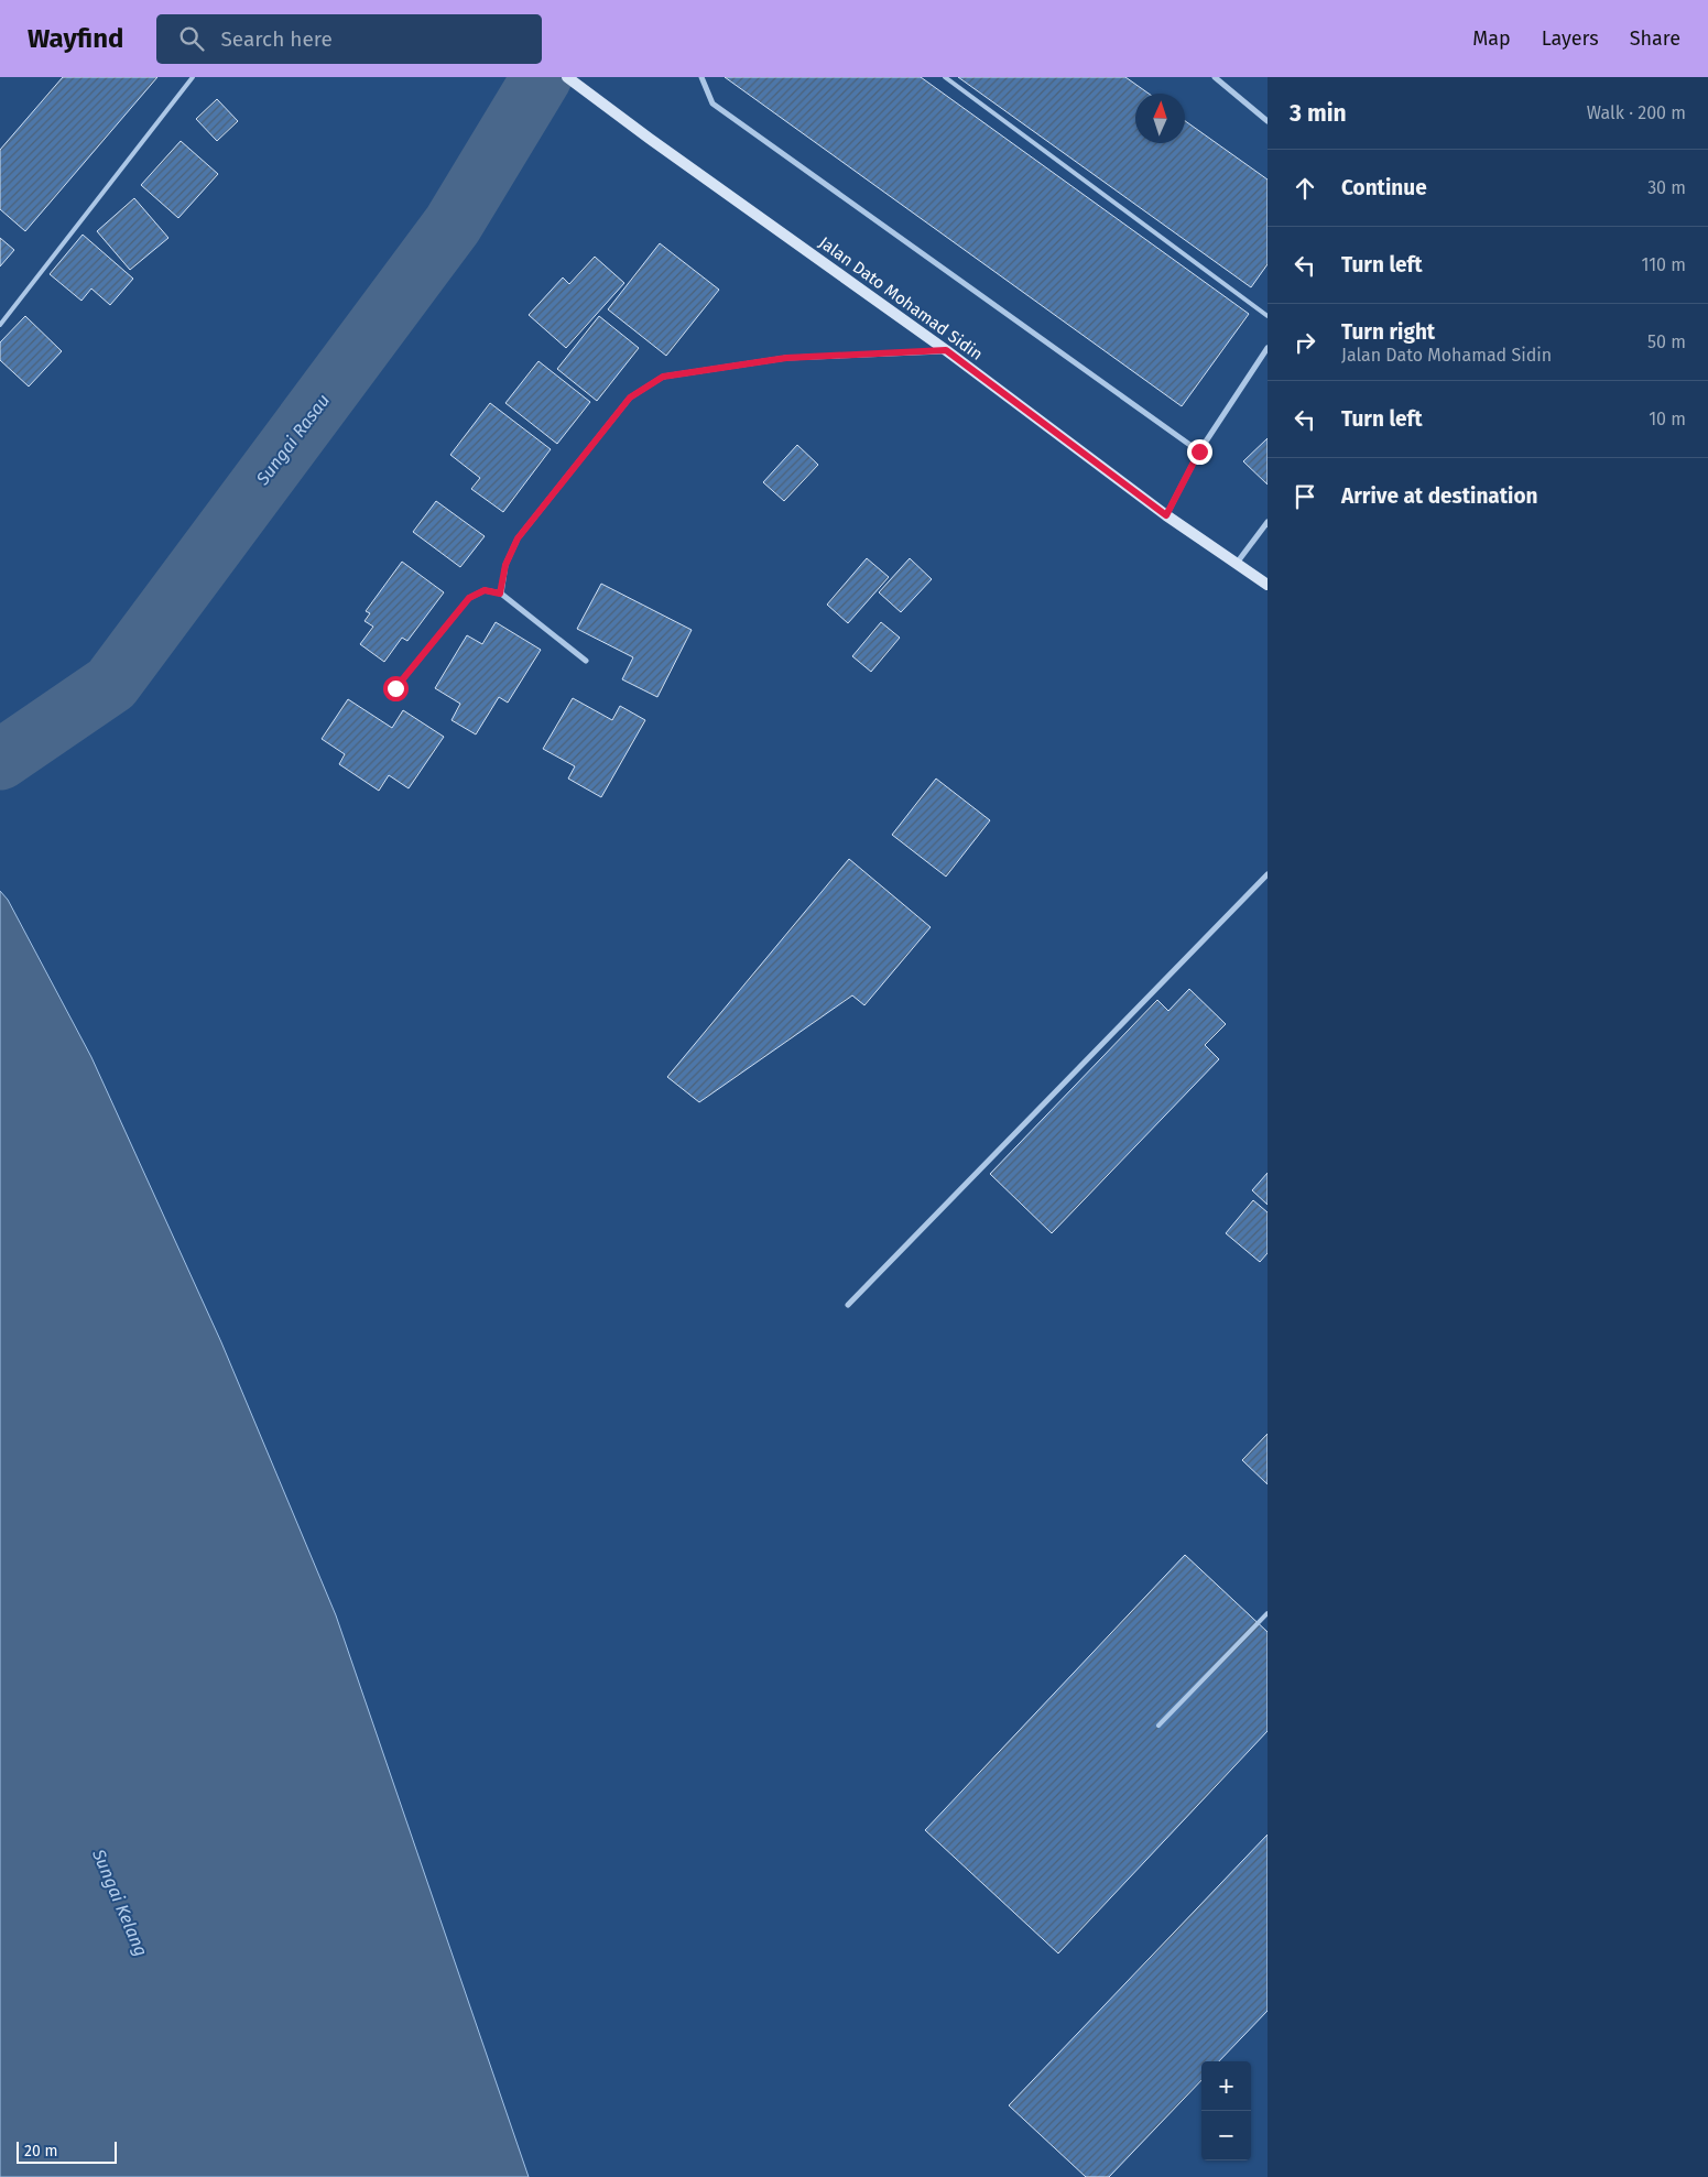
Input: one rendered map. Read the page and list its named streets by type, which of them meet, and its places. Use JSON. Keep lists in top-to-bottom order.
{
  "streets": {
    "main road": ["Jalan Dato Mohamad Sidin"]
  },
  "water": ["Sungai Rasau", "Sungai Kelang"],
  "scale_bar": "20 m",
  "north": "top",
  "page": {
    "header": "Wayfind",
    "search": "Search here",
    "nav": ["Map", "Layers", "Share"],
    "heading": ["3 min", "Walk · 200 m"],
    "list": [
      ["Continue", "30 m"],
      ["Turn left", "110 m"],
      ["Turn right", "Jalan Dato Mohamad Sidin", "50 m"],
      ["Turn left", "10 m"],
      "Arrive at destination"
    ],
    "map_buttons": ["+", "−"],
    "scale": "20 m"
  }
}
